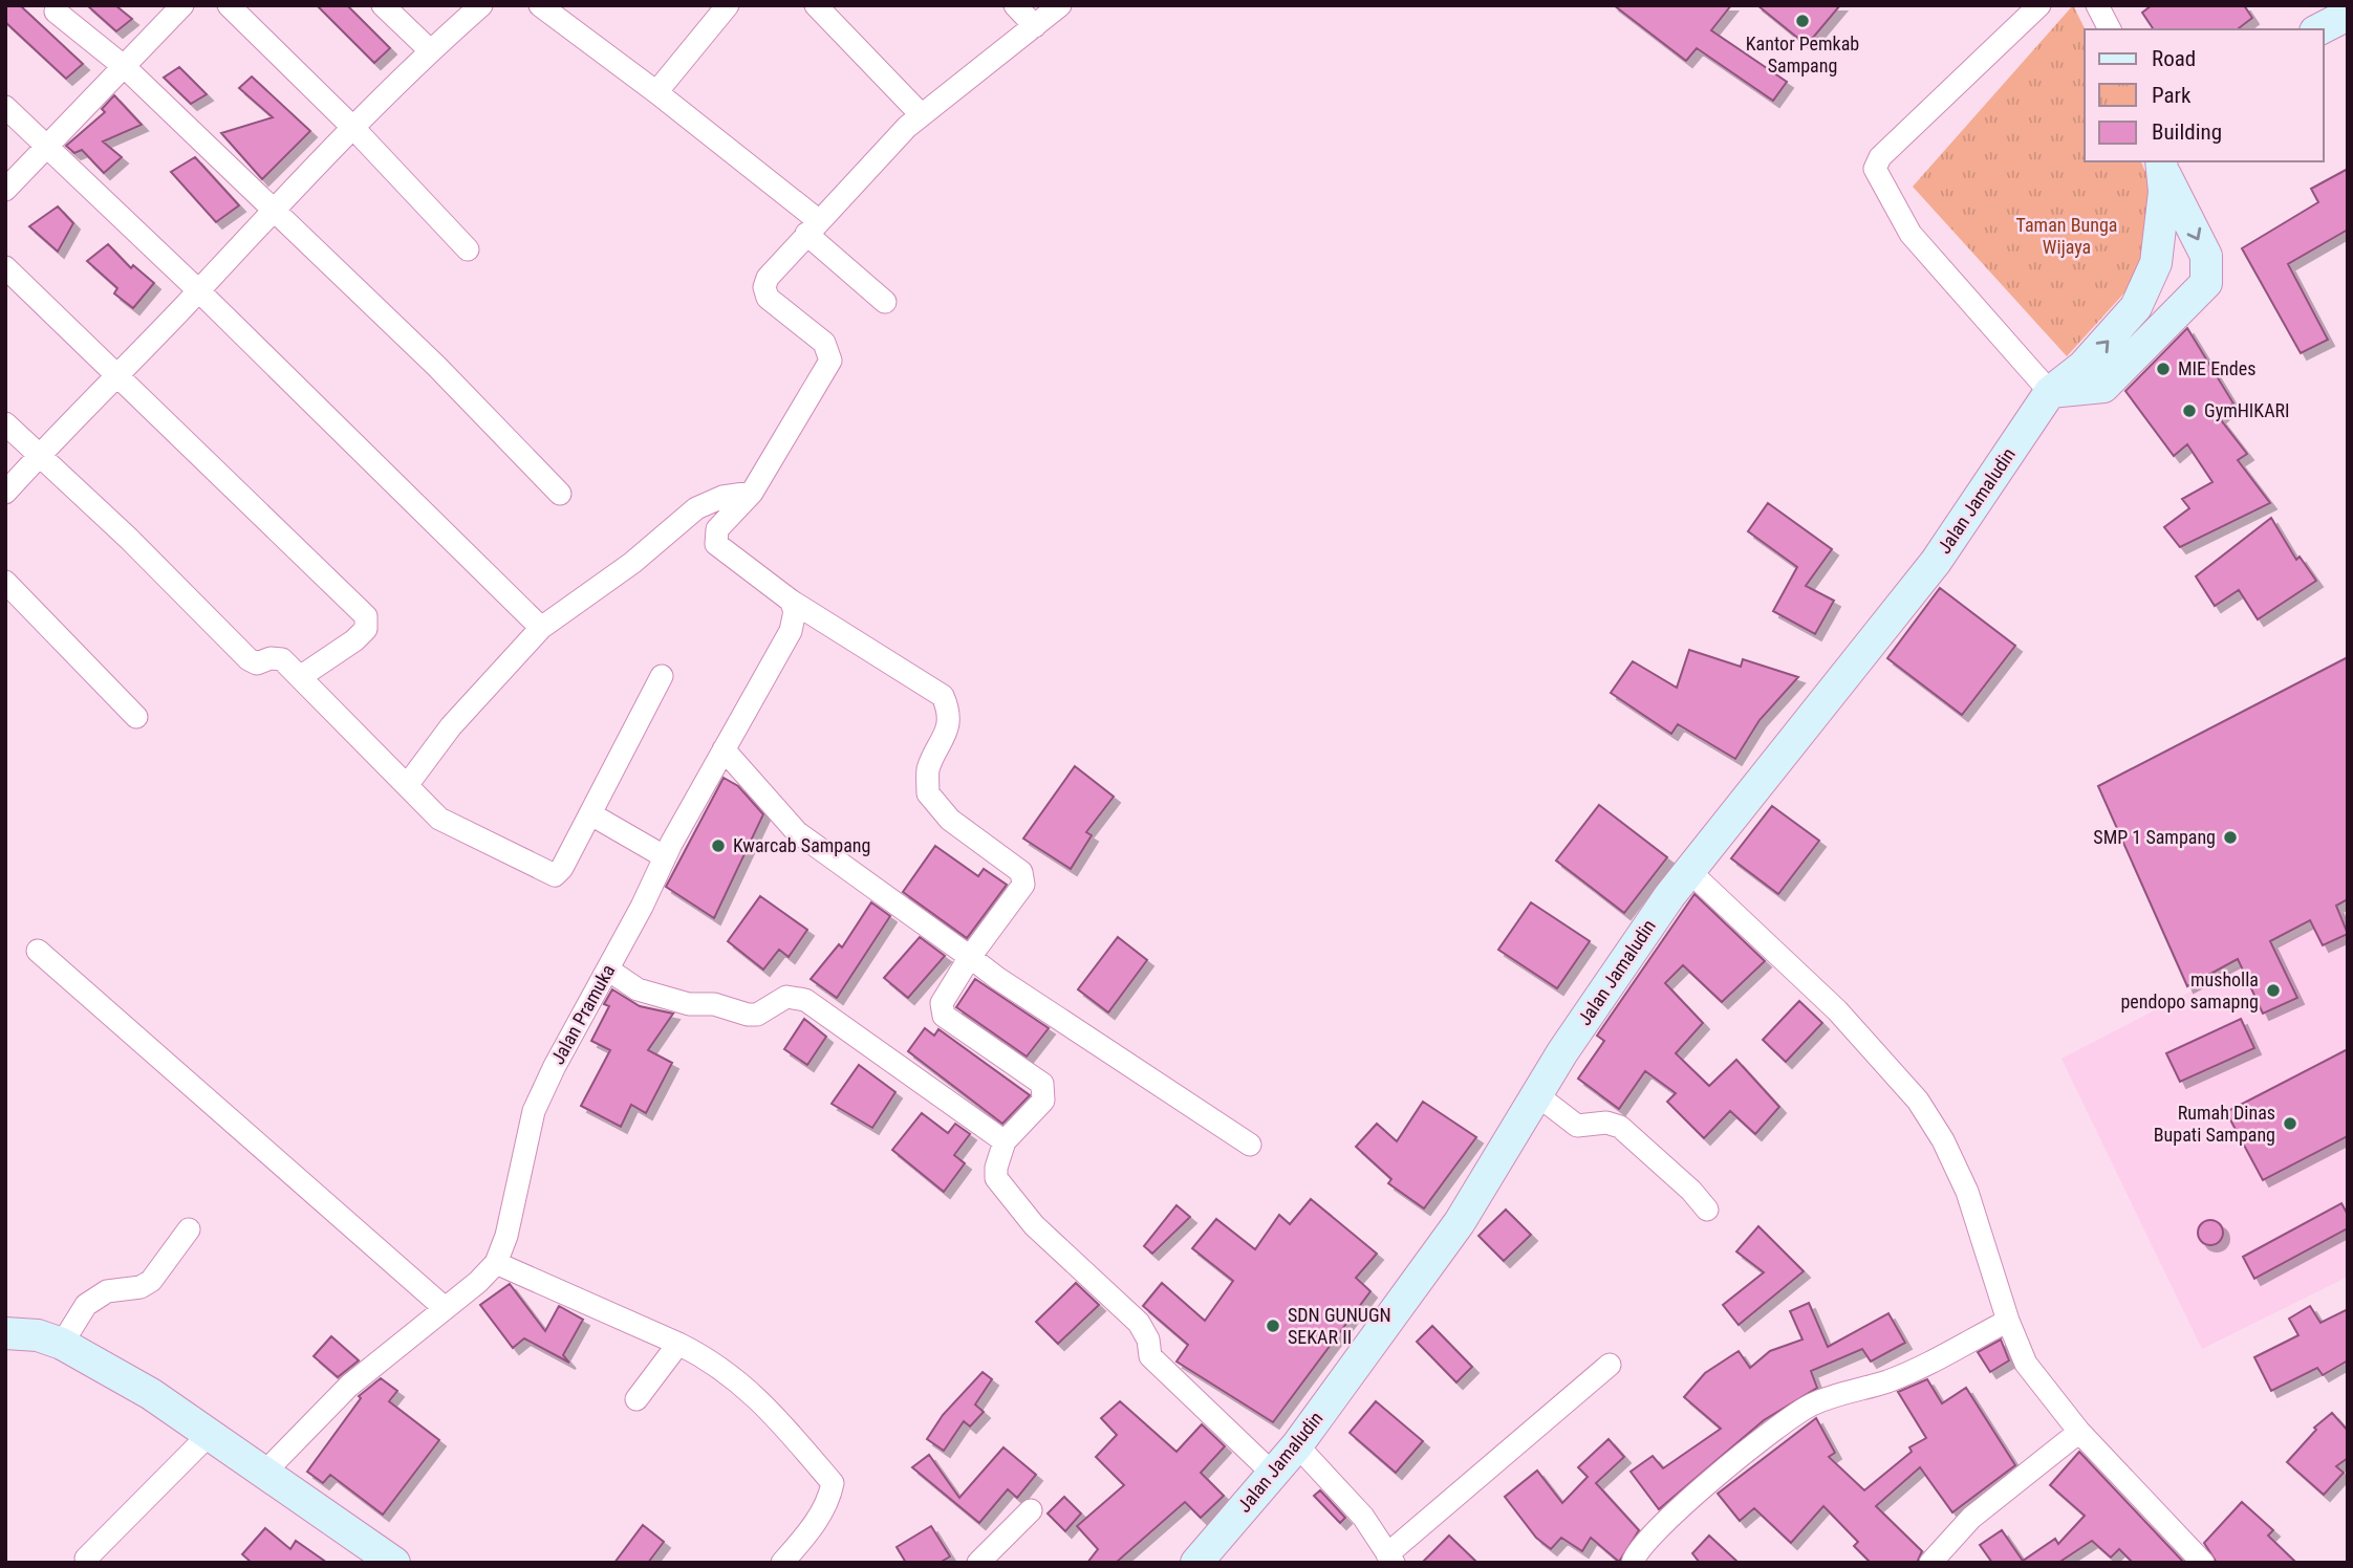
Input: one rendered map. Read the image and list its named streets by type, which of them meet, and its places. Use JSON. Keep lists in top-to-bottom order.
{
  "streets": {
    "street": ["Jalan Jamaludin", "Jalan Pramuka"]
  },
  "parks": ["Taman Bunga Wijaya"],
  "places": [
    "Kantor Pemkab Sampang",
    "MIE Endes",
    "GymHIKARI",
    "SMP 1 Sampang",
    "Kwarcab Sampang",
    "musholla pendopo samapng",
    "Rumah Dinas Bupati Sampang",
    "SDN GUNUGN SEKAR II"
  ],
  "legend": ["Road", "Park", "Building"]
}
